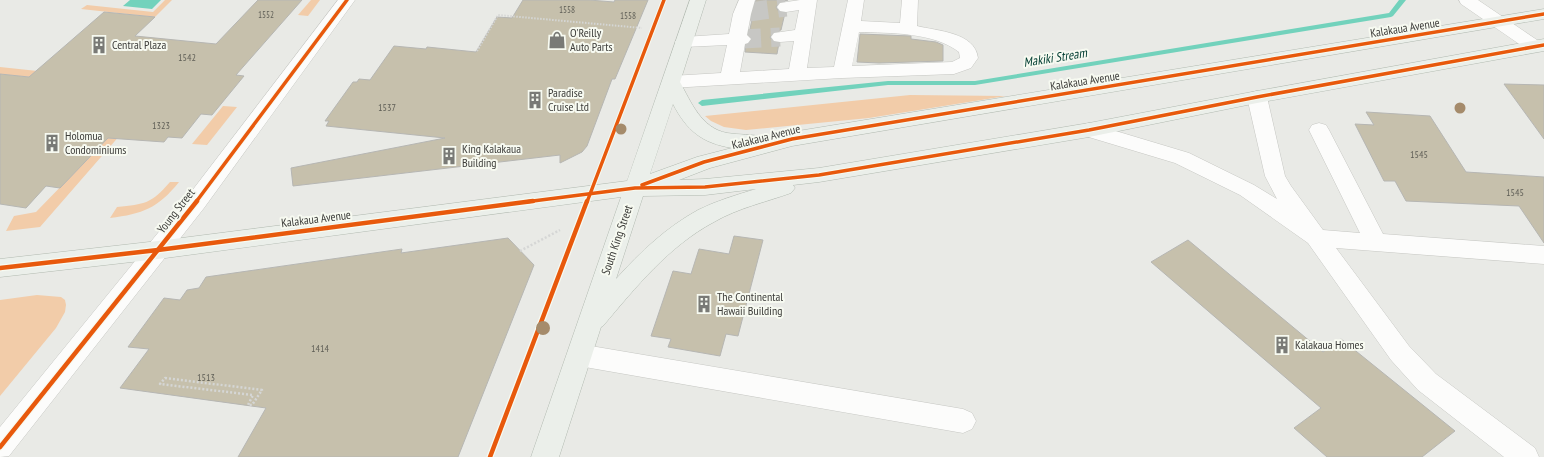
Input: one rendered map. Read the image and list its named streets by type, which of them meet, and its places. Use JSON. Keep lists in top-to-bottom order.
{
  "streets": {
    "main road": ["Kalakaua Avenue", "South King Street"],
    "street": ["Young Street"]
  },
  "crossings": [
    ["Kalakaua Avenue", "Young Street"],
    ["Kalakaua Avenue", "South King Street"]
  ],
  "water": ["Makiki Stream"],
  "places": {
    "shop": ["O'Reilly Auto Parts"],
    "building": [
      "Central Plaza",
      "Paradise Cruise Ltd",
      "Holomua Condominiums",
      "King Kalakaua Building",
      "The Continental Hawaii Building",
      "Kalakaua Homes"
    ]
  },
  "house_numbers": [
    "1558",
    "1552",
    "1558",
    "1542",
    "1537",
    "1323",
    "1545",
    "1545",
    "1414",
    "1513"
  ]
}
